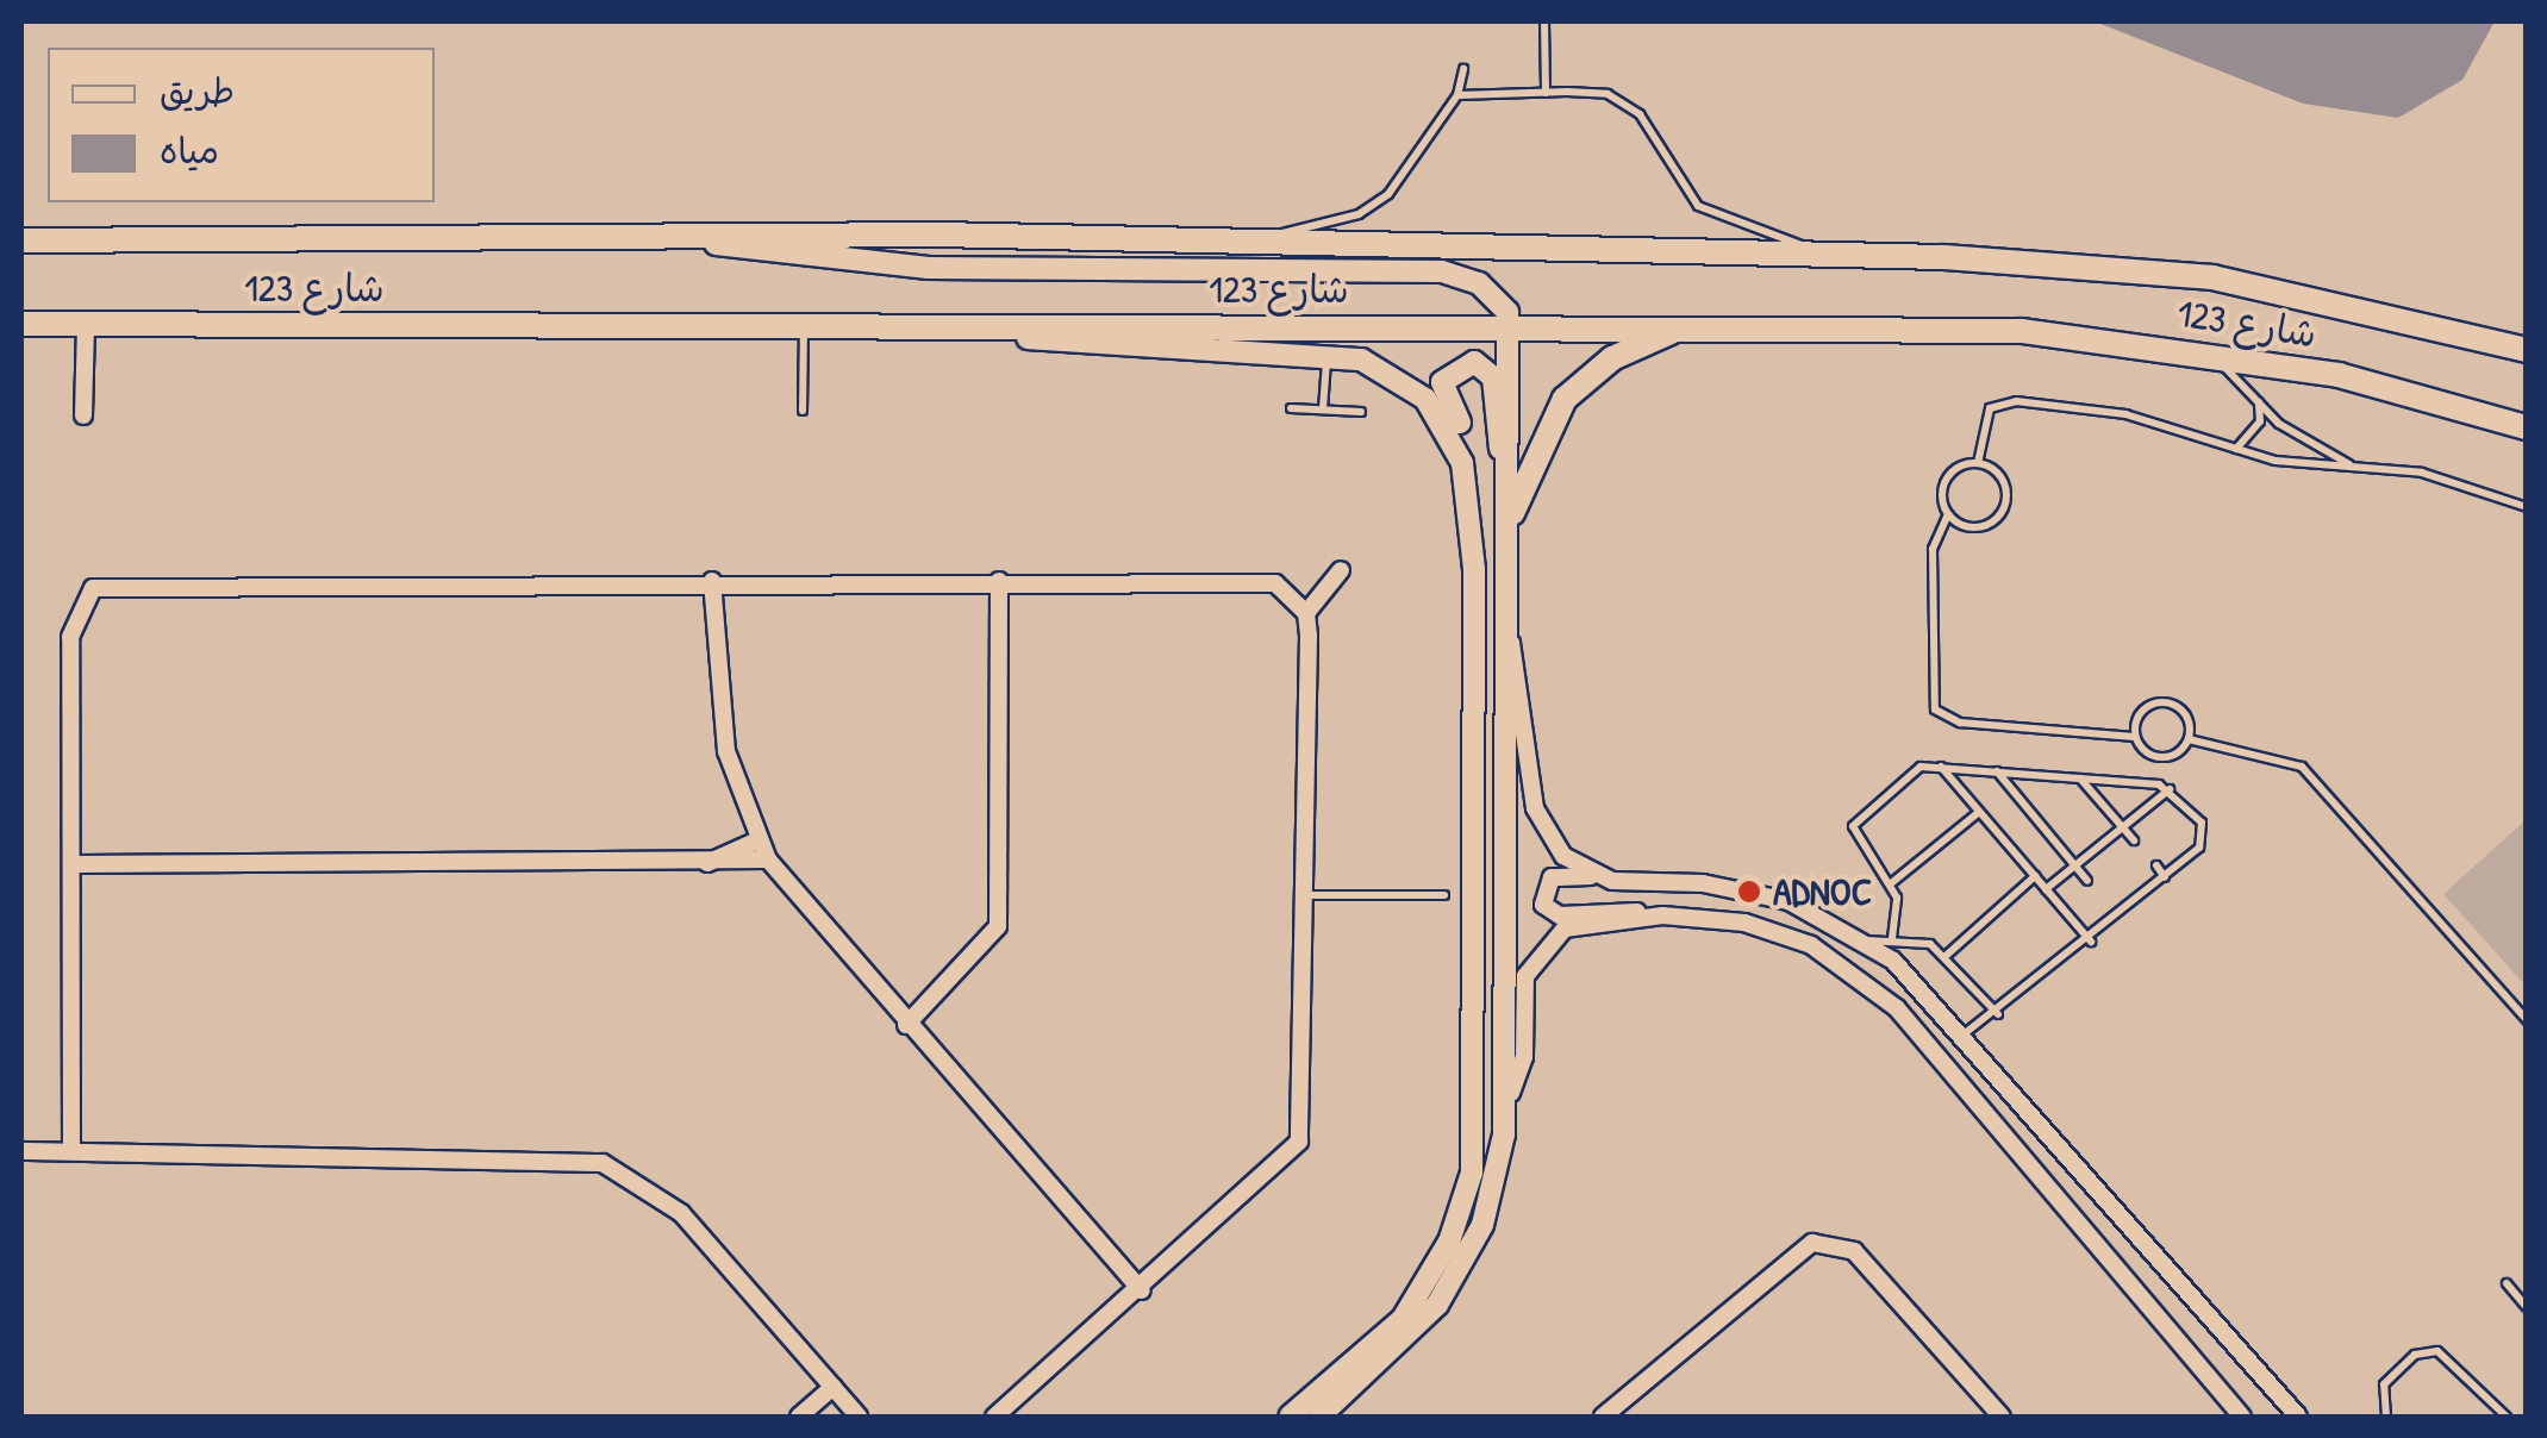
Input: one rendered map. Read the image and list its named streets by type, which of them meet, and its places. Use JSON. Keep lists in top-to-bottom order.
{
  "streets": {
    "main road": ["شارع 123"]
  },
  "places": ["ADNOC"],
  "legend": ["طريق", "مياه"]
}
